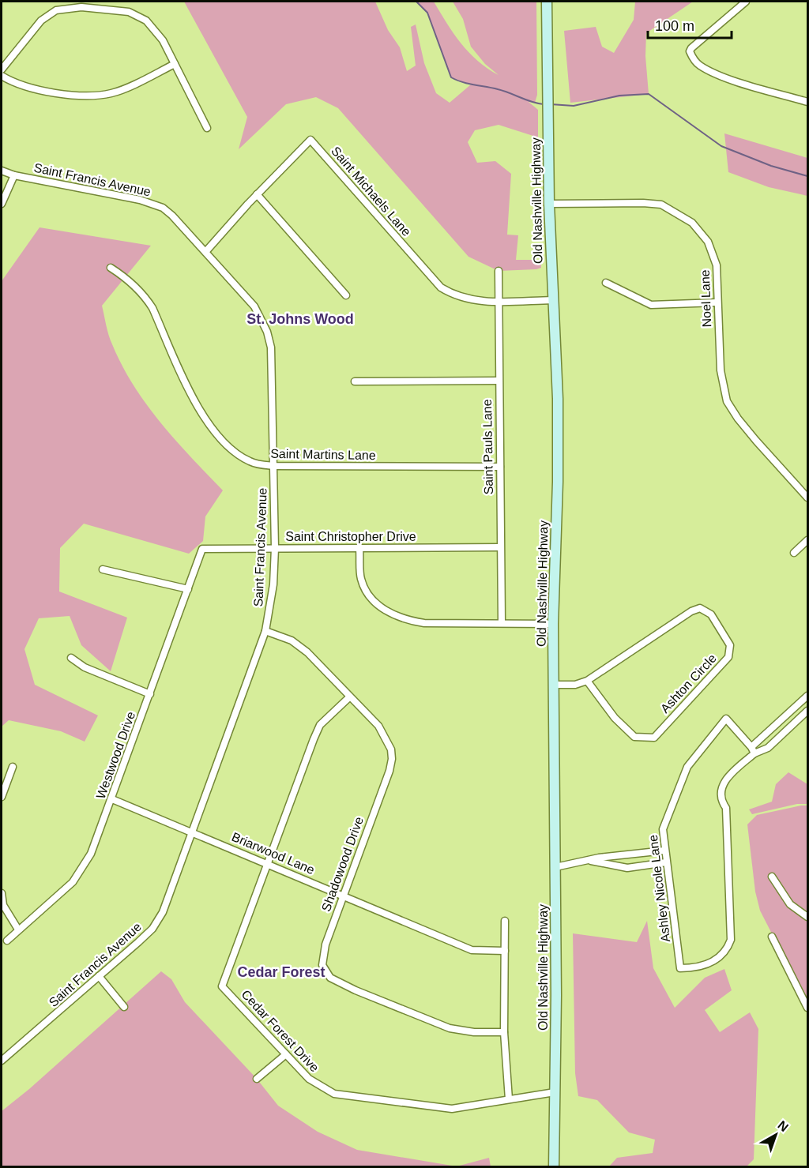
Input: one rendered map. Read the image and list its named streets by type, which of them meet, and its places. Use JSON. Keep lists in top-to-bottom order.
{
  "streets": {
    "main road": ["Old Nashville Highway"],
    "street": [
      "Saint Francis Avenue",
      "Saint Michaels Lane",
      "Noel Lane",
      "Saint Pauls Lane",
      "Saint Martins Lane",
      "Saint Christopher Drive",
      "Ashton Circle",
      "Westwood Drive",
      "Briarwood Lane",
      "Shadowood Drive",
      "Ashley Nicole Lane",
      "Cedar Forest Drive"
    ]
  },
  "crossings": [
    ["Saint Francis Avenue", "Saint Michaels Lane"],
    ["Saint Francis Avenue", "Saint Martins Lane"],
    ["Saint Francis Avenue", "Saint Christopher Drive"],
    ["Saint Francis Avenue", "Briarwood Lane"],
    ["Saint Francis Avenue", "Shadowood Drive"],
    ["Saint Michaels Lane", "Old Nashville Highway"],
    ["Saint Michaels Lane", "Saint Pauls Lane"],
    ["Old Nashville Highway", "Noel Lane"],
    ["Old Nashville Highway", "Ashton Circle"],
    ["Old Nashville Highway", "Cedar Forest Drive"],
    ["Saint Pauls Lane", "Saint Martins Lane"],
    ["Saint Pauls Lane", "Saint Christopher Drive"],
    ["Saint Christopher Drive", "Westwood Drive"],
    ["Westwood Drive", "Briarwood Lane"],
    ["Briarwood Lane", "Shadowood Drive"],
    ["Briarwood Lane", "Cedar Forest Drive"],
    ["Shadowood Drive", "Cedar Forest Drive"]
  ],
  "districts": ["St. Johns Wood", "Cedar Forest"],
  "scale_bar": "100 m",
  "north": "top right"
}
